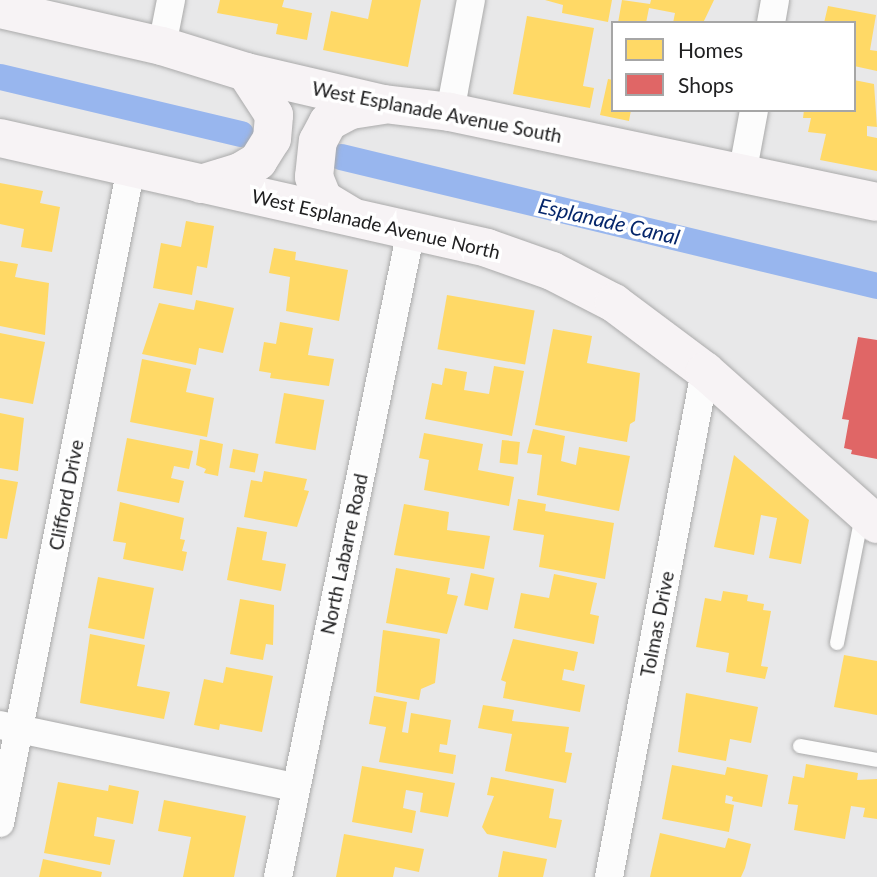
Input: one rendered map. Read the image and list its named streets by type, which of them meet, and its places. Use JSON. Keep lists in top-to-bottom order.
{
  "streets": {
    "main road": ["West Esplanade Avenue South", "West Esplanade Avenue North"],
    "street": ["Clifford Drive", "North Labarre Road", "Tolmas Drive"]
  },
  "crossings": [
    ["West Esplanade Avenue North", "Clifford Drive"],
    ["West Esplanade Avenue North", "North Labarre Road"],
    ["West Esplanade Avenue North", "Tolmas Drive"]
  ],
  "water": ["Esplanade Canal"],
  "legend": ["Homes", "Shops"]
}
